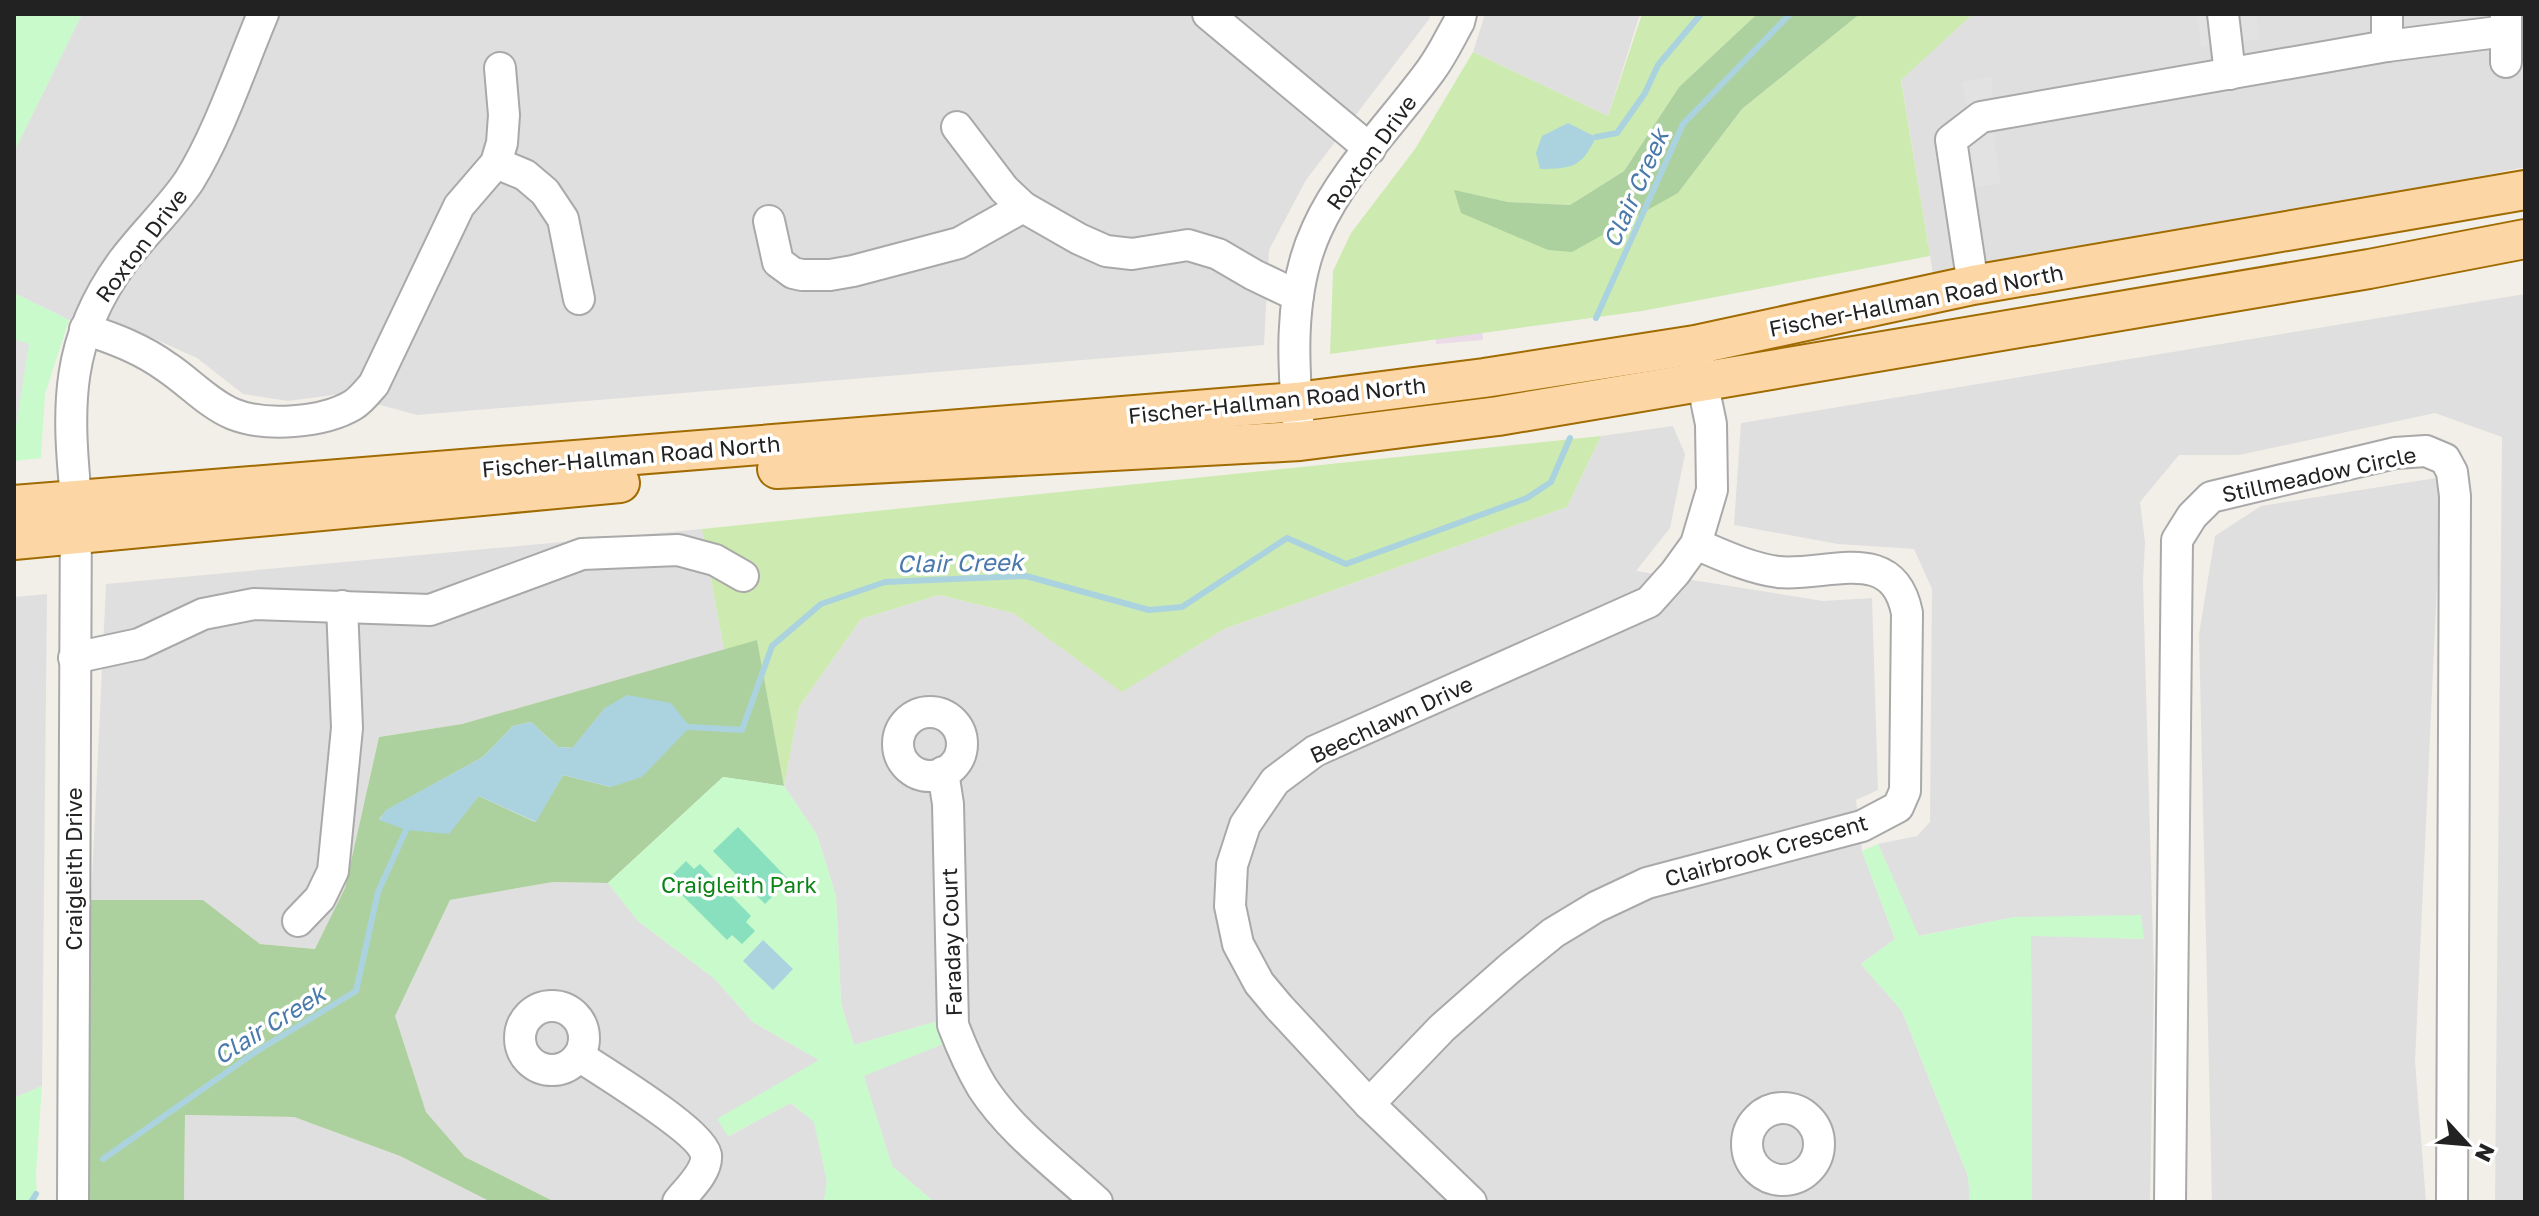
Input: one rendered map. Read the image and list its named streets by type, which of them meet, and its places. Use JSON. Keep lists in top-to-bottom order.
{
  "streets": {
    "main road": ["Fischer-Hallman Road North"],
    "street": [
      "Roxton Drive",
      "Stillmeadow Circle",
      "Beechlawn Drive",
      "Clairbrook Crescent",
      "Craigleith Drive",
      "Faraday Court"
    ]
  },
  "crossings": [
    ["Roxton Drive", "Fischer-Hallman Road North"],
    ["Roxton Drive", "Craigleith Drive"],
    ["Fischer-Hallman Road North", "Beechlawn Drive"],
    ["Fischer-Hallman Road North", "Craigleith Drive"],
    ["Beechlawn Drive", "Clairbrook Crescent"]
  ],
  "water": ["Clair Creek"],
  "parks": ["Craigleith Park"],
  "north": "bottom right"
}
